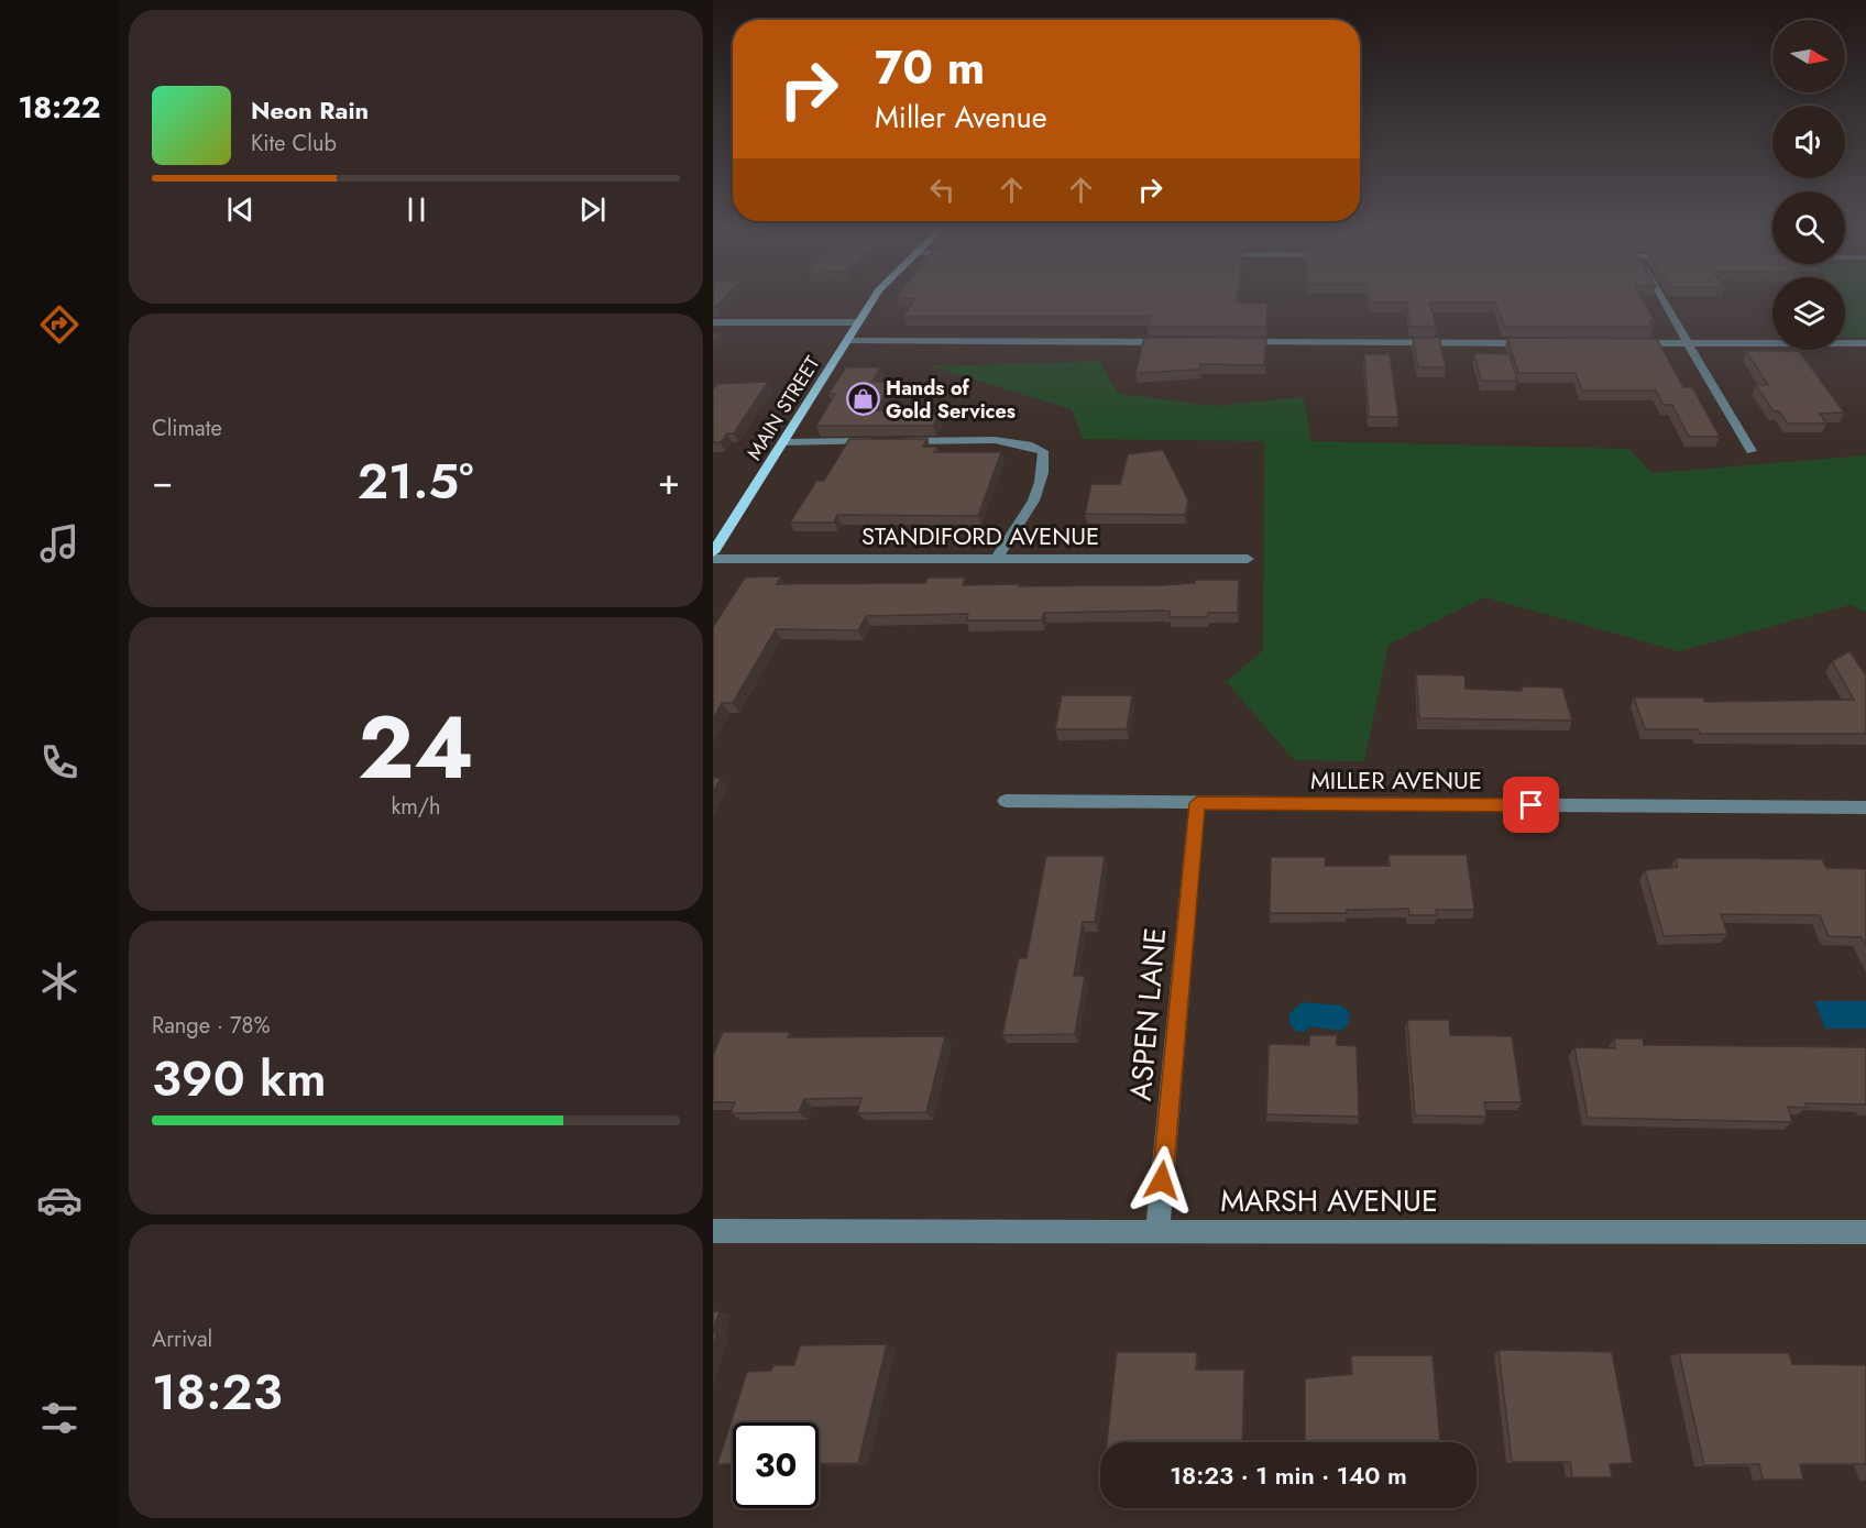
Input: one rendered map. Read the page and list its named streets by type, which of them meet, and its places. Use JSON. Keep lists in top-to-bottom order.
{
  "streets": {
    "main road": ["MAIN STREET"],
    "street": [
      "STANDIFORD AVENUE",
      "MILLER AVENUE",
      "ASPEN LANE",
      "MARSH AVENUE"
    ]
  },
  "crossings": [
    ["MILLER AVENUE", "ASPEN LANE"],
    ["ASPEN LANE", "MARSH AVENUE"]
  ],
  "places": {
    "shop": ["Hands of Gold Services"]
  },
  "north": "right",
  "page": {
    "tabs": "18:22",
    "turn": ["70 m", "Miller Avenue"],
    "song": ["Neon Rain", "Kite Club"],
    "tile": [
      "Climate",
      ["24", "km/h"],
      ["Range · 78%", "390 km"],
      ["Arrival", "18:23"]
    ],
    "heat": ["−", "21.5°", "+"],
    "limit": "30",
    "trip": "18:23 · 1 min · 140 m"
  }
}
